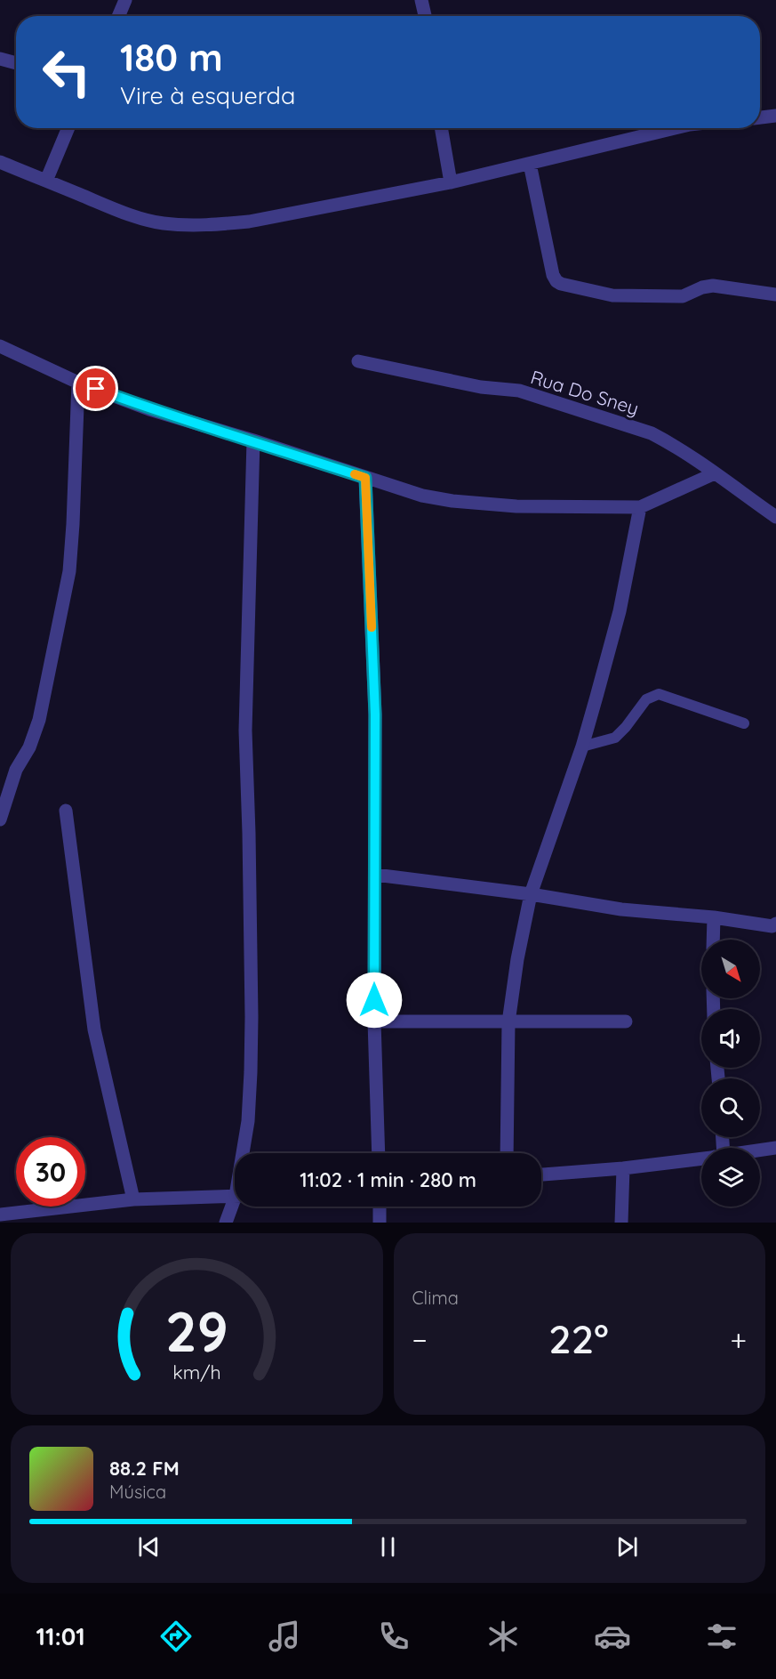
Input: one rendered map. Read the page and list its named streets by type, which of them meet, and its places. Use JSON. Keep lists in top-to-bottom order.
{
  "streets": {
    "street": ["Rua Do Sney"]
  },
  "north": "bottom right",
  "page": {
    "turn": ["180 m", "Vire à esquerda"],
    "limit": "30",
    "trip": "11:02 · 1 min · 280 m",
    "tile": "Clima",
    "heat": ["−", "22°", "+"],
    "song": ["88.2 FM", "Música"],
    "tabs": "11:01",
    "gauge": ["29", "km/h"]
  }
}
